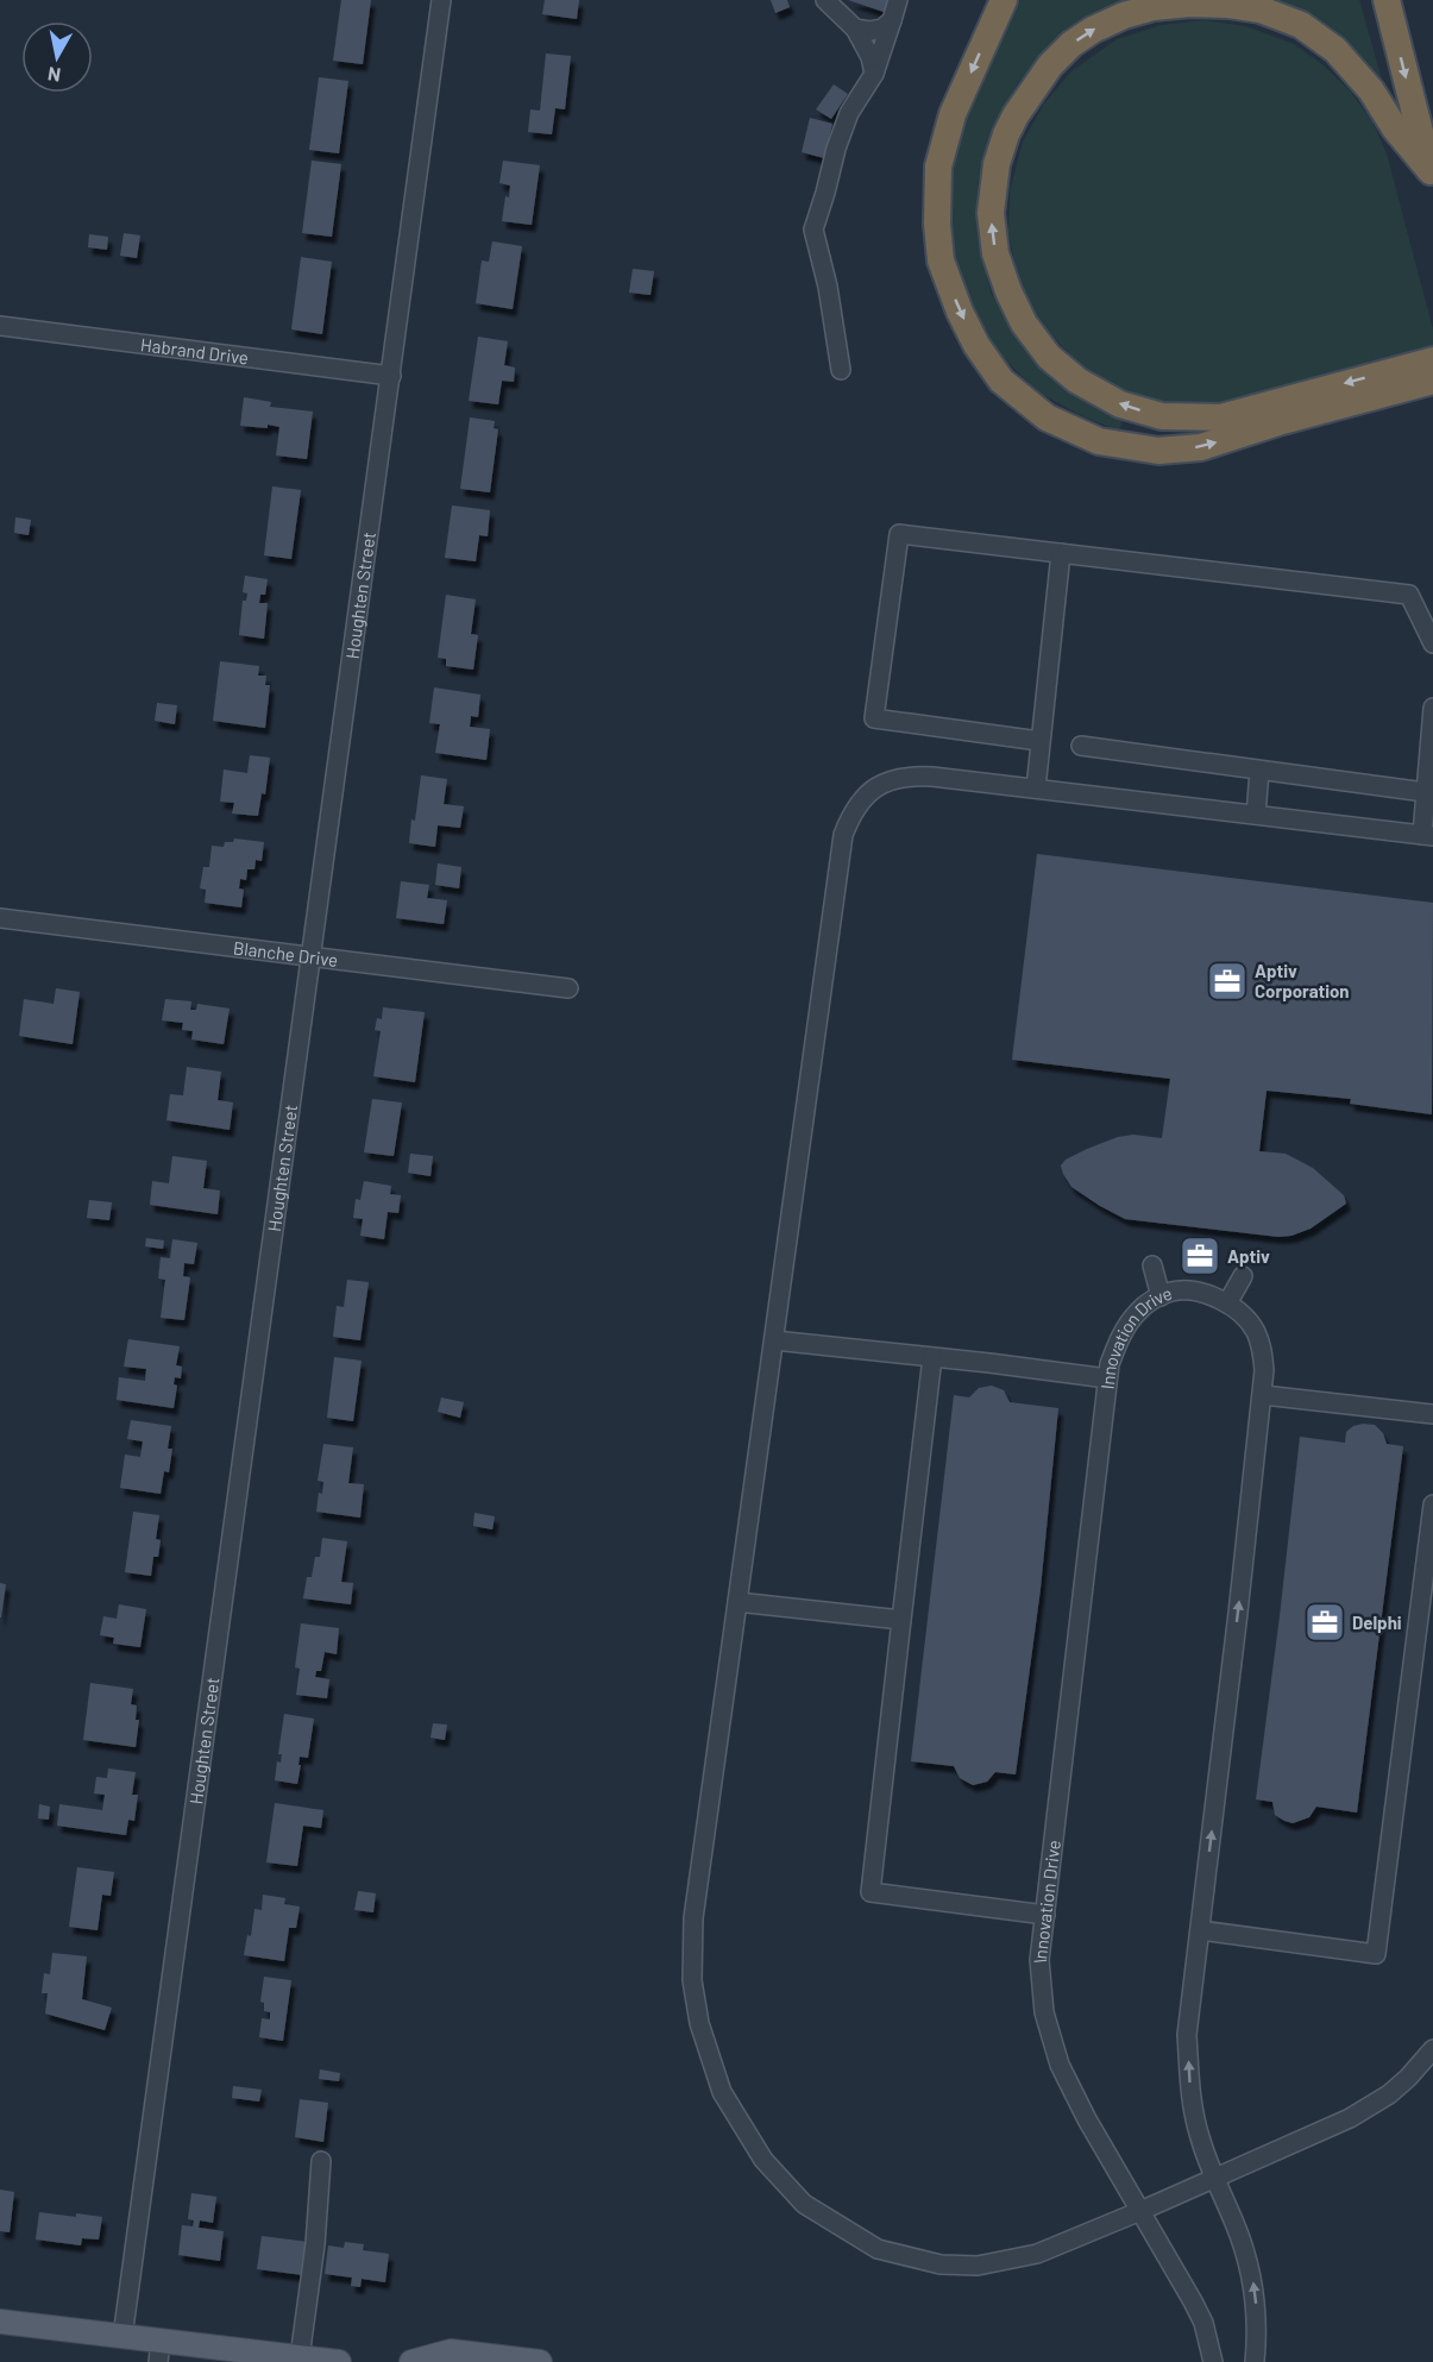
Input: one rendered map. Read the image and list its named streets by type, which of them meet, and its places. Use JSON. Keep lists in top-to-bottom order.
{
  "streets": {
    "street": [
      "Habrand Drive",
      "Houghten Street",
      "Blanche Drive",
      "Innovation Drive"
    ]
  },
  "crossings": [
    ["Habrand Drive", "Houghten Street"],
    ["Houghten Street", "Blanche Drive"]
  ],
  "places": {
    "office": ["Aptiv Corporation", "Aptiv", "Delphi"]
  },
  "north": "bottom"
}
